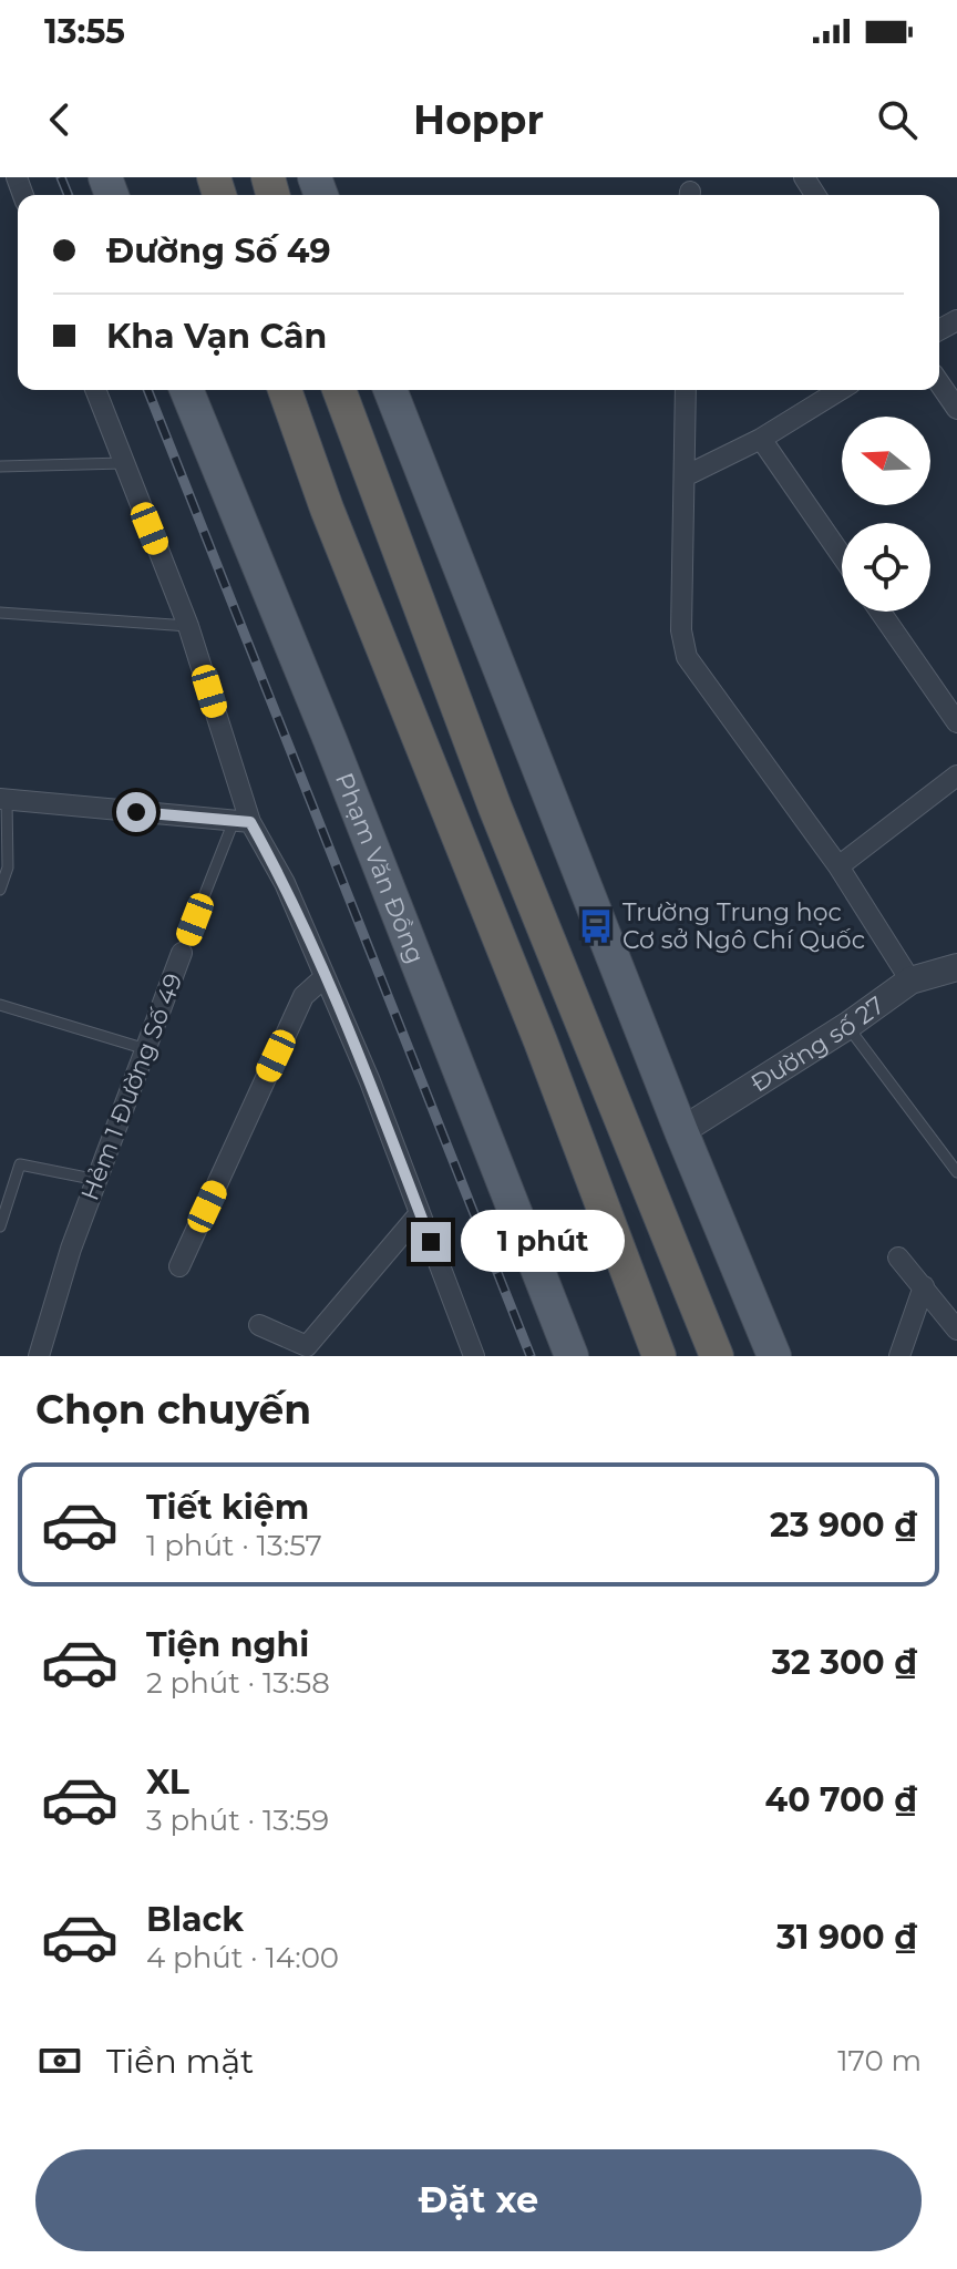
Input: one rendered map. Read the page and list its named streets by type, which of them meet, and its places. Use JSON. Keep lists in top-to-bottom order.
{
  "streets": {
    "main road": ["Phạm Văn Đồng"],
    "street": ["Đường số 27", "Hẻm 1 Đường Số 49"]
  },
  "places": {
    "bus stop": ["Trường Trung học Cơ sở Ngô Chí Quốc"]
  },
  "north": "left",
  "page": {
    "status": "13:55",
    "header": "Hoppr",
    "banner": ["Đường Số 49", "Kha Vạn Cân"],
    "bubble": "1 phút",
    "heading": "Chọn chuyến",
    "list": [
      {
        "name": "Tiết kiệm",
        "note": "1 phút · 13:57",
        "value": "23 900 ₫"
      },
      {
        "name": "Tiện nghi",
        "note": "2 phút · 13:58",
        "value": "32 300 ₫"
      },
      {
        "name": "XL",
        "note": "3 phút · 13:59",
        "value": "40 700 ₫"
      },
      {
        "name": "Black",
        "note": "4 phút · 14:00",
        "value": "31 900 ₫"
      }
    ],
    "pay": ["Tiền mặt", "170 m"],
    "buttons": "Đặt xe"
  }
}
